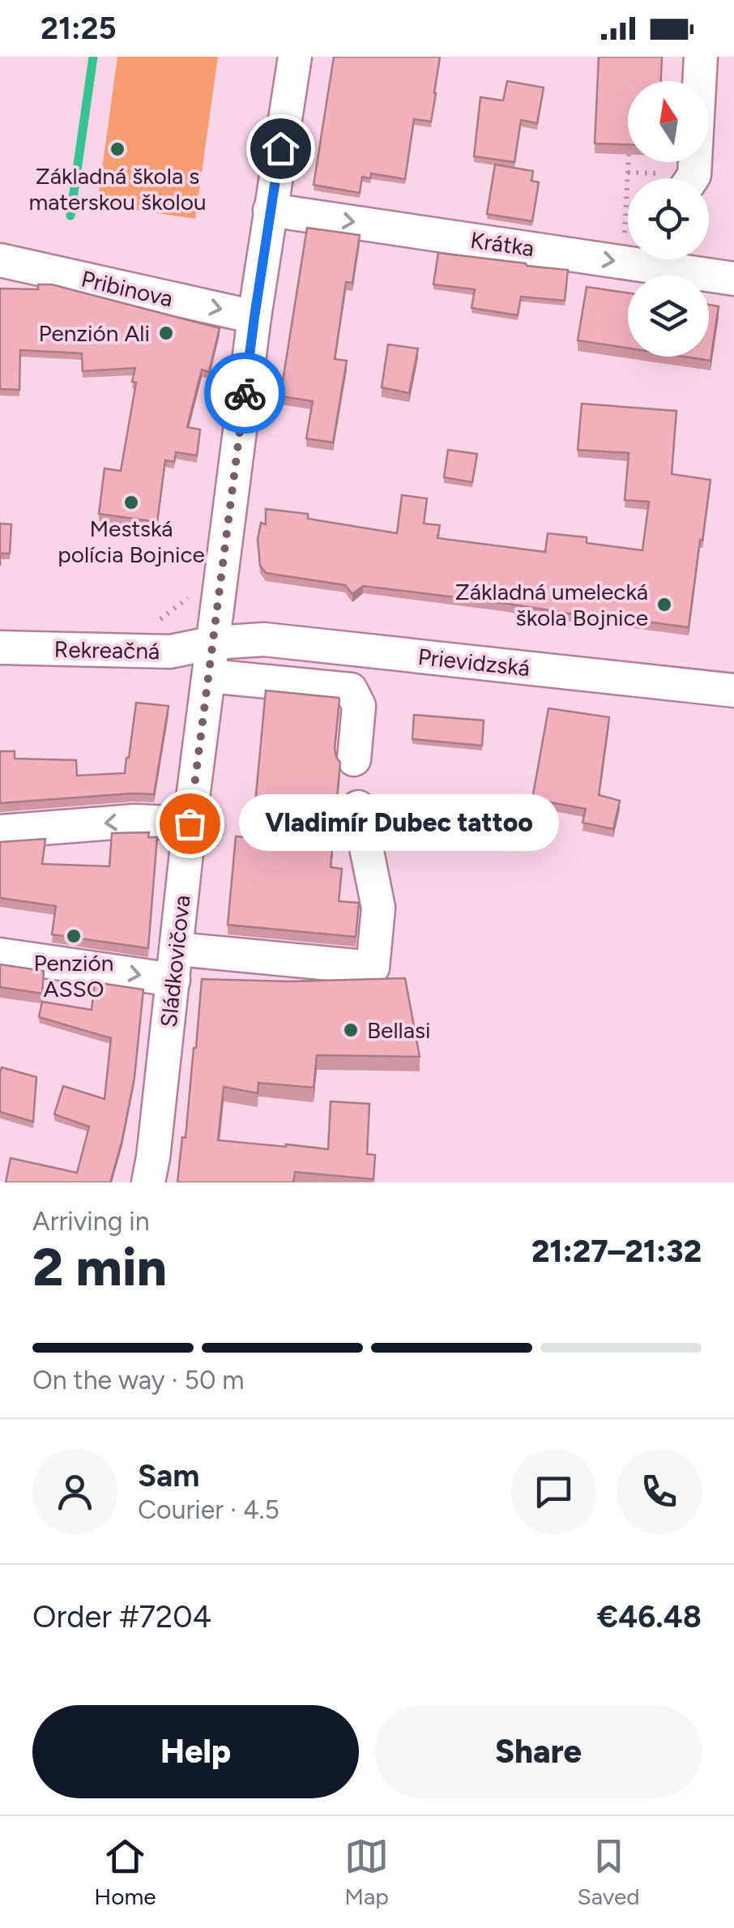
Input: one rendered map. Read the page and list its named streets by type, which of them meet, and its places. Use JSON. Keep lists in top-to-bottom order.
{
  "streets": {
    "street": [
      "Krátka",
      "Pribinova",
      "Rekreačná",
      "Prievidzská",
      "Sládkovičova"
    ]
  },
  "crossings": [
    ["Krátka", "Sládkovičova"],
    ["Pribinova", "Sládkovičova"],
    ["Rekreačná", "Prievidzská"],
    ["Rekreačná", "Sládkovičova"],
    ["Prievidzská", "Sládkovičova"]
  ],
  "one_way": ["Krátka", "Pribinova"],
  "places": [
    "Základná škola s materskou školou",
    "Penzión Ali",
    "Mestská polícia Bojnice",
    "Základná umelecká škola Bojnice",
    "Vladimír Dubec tattoo",
    "Penzión ASSO",
    "Bellasi"
  ],
  "north": "top",
  "page": {
    "status": "21:25",
    "bubble": "Vladimír Dubec tattoo",
    "heading": ["2 min", "Arriving in", "21:27–21:32"],
    "panel": [
      "Sam",
      "Courier · 4.5",
      "Order #7204",
      "€46.48"
    ],
    "bar": "On the way · 50 m",
    "buttons": ["Help", "Share"],
    "tabs": ["Home", "Map", "Saved"]
  }
}
